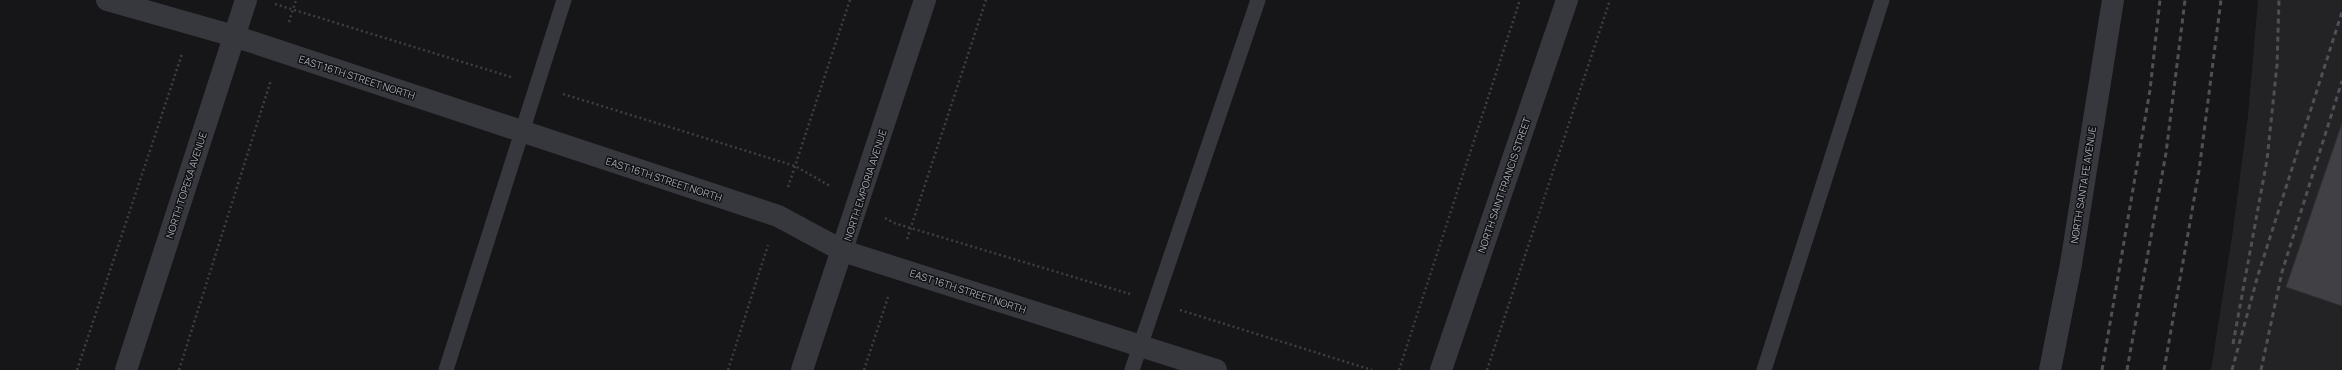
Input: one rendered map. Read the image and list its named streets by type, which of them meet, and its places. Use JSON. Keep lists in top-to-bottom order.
{
  "streets": {
    "street": [
      "EAST 16TH STREET NORTH",
      "NORTH TOPEKA AVENUE",
      "NORTH EMPORIA AVENUE",
      "NORTH SAINT FRANCIS STREET",
      "NORTH SANTA FE AVENUE"
    ]
  },
  "crossings": [
    ["EAST 16TH STREET NORTH", "NORTH TOPEKA AVENUE"],
    ["EAST 16TH STREET NORTH", "NORTH EMPORIA AVENUE"]
  ]
}
